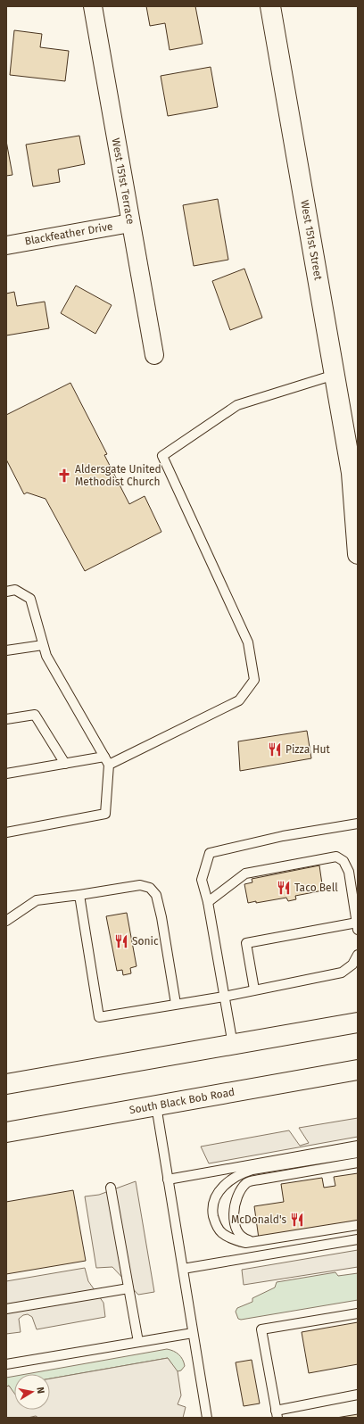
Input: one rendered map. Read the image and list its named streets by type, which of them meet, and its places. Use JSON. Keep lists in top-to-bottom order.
{
  "streets": {
    "main road": ["West 151st Street", "South Black Bob Road"],
    "street": ["West 151st Terrace", "Blackfeather Drive"]
  },
  "crossings": [
    ["West 151st Terrace", "Blackfeather Drive"]
  ],
  "places": {
    "church": ["Aldersgate United Methodist Church"],
    "restaurant": [
      "Pizza Hut",
      "Taco Bell",
      "Sonic",
      "McDonald's"
    ]
  },
  "north": "right"
}
